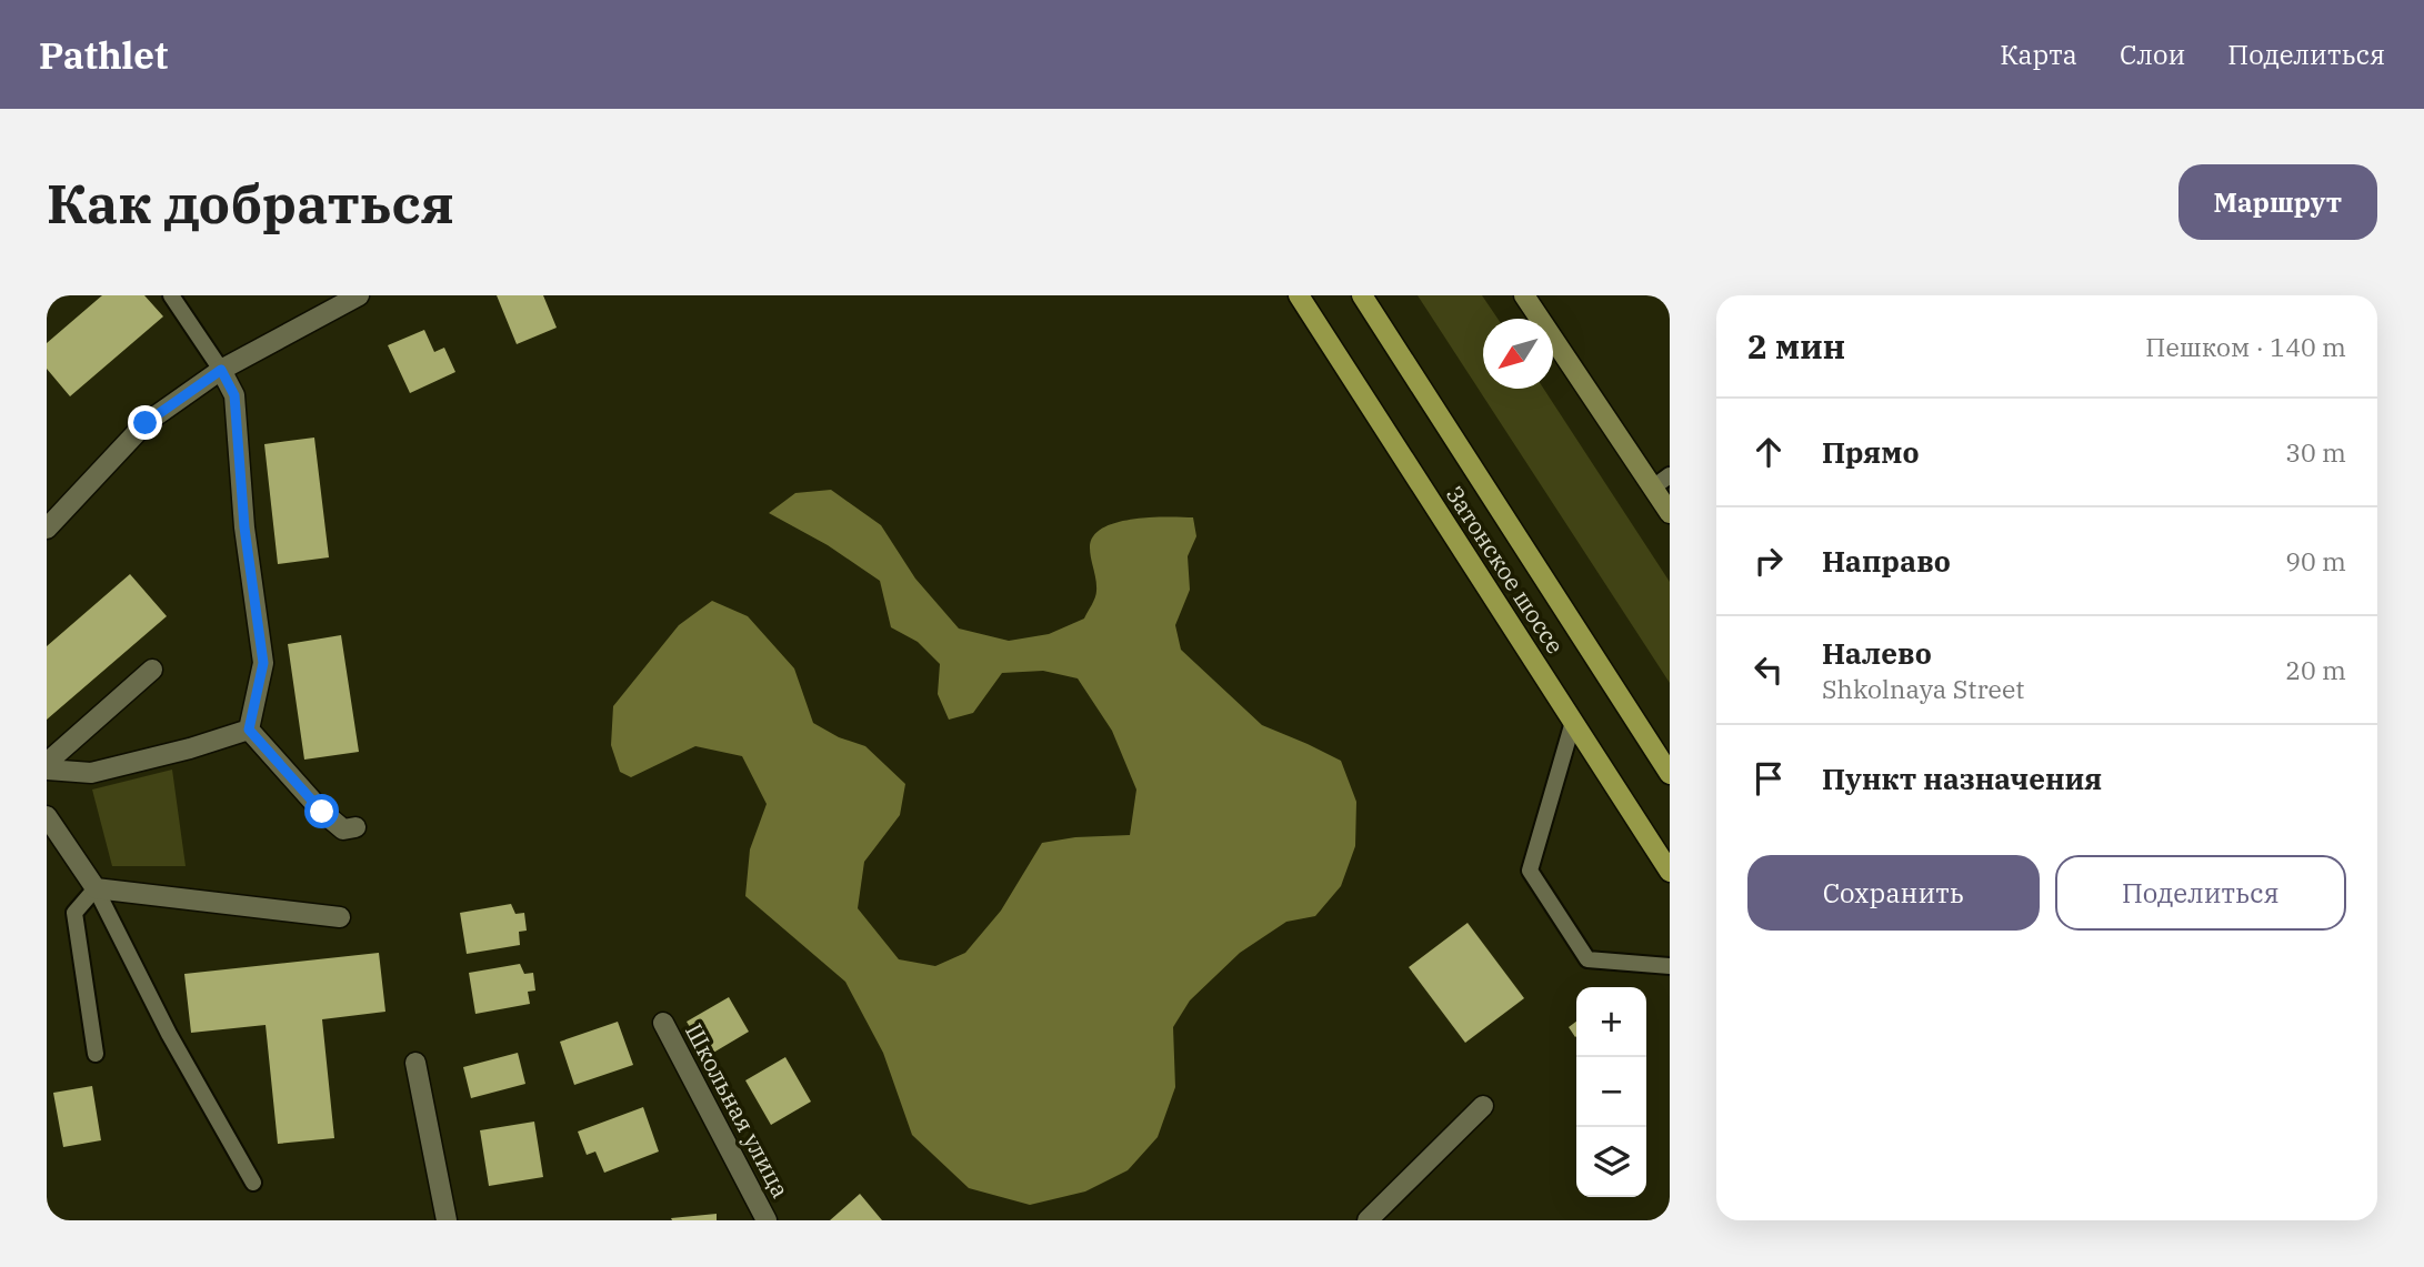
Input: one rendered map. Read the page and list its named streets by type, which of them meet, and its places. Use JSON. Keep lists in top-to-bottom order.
{
  "streets": {
    "main road": ["Затонское шоссе"],
    "street": ["Школьная улица"]
  },
  "north": "bottom left",
  "page": {
    "header": "Pathlet",
    "nav": ["Карта", "Слои", "Поделиться"],
    "buttons": [
      "Маршрут",
      ["Сохранить", "Поделиться"]
    ],
    "title": "Как добраться",
    "heading": ["2 мин", "Пешком · 140 m"],
    "list": [
      ["Прямо", "30 m"],
      ["Направо", "90 m"],
      ["Налево", "Shkolnaya Street", "20 m"],
      "Пункт назначения"
    ],
    "map_buttons": ["+", "−"]
  }
}
